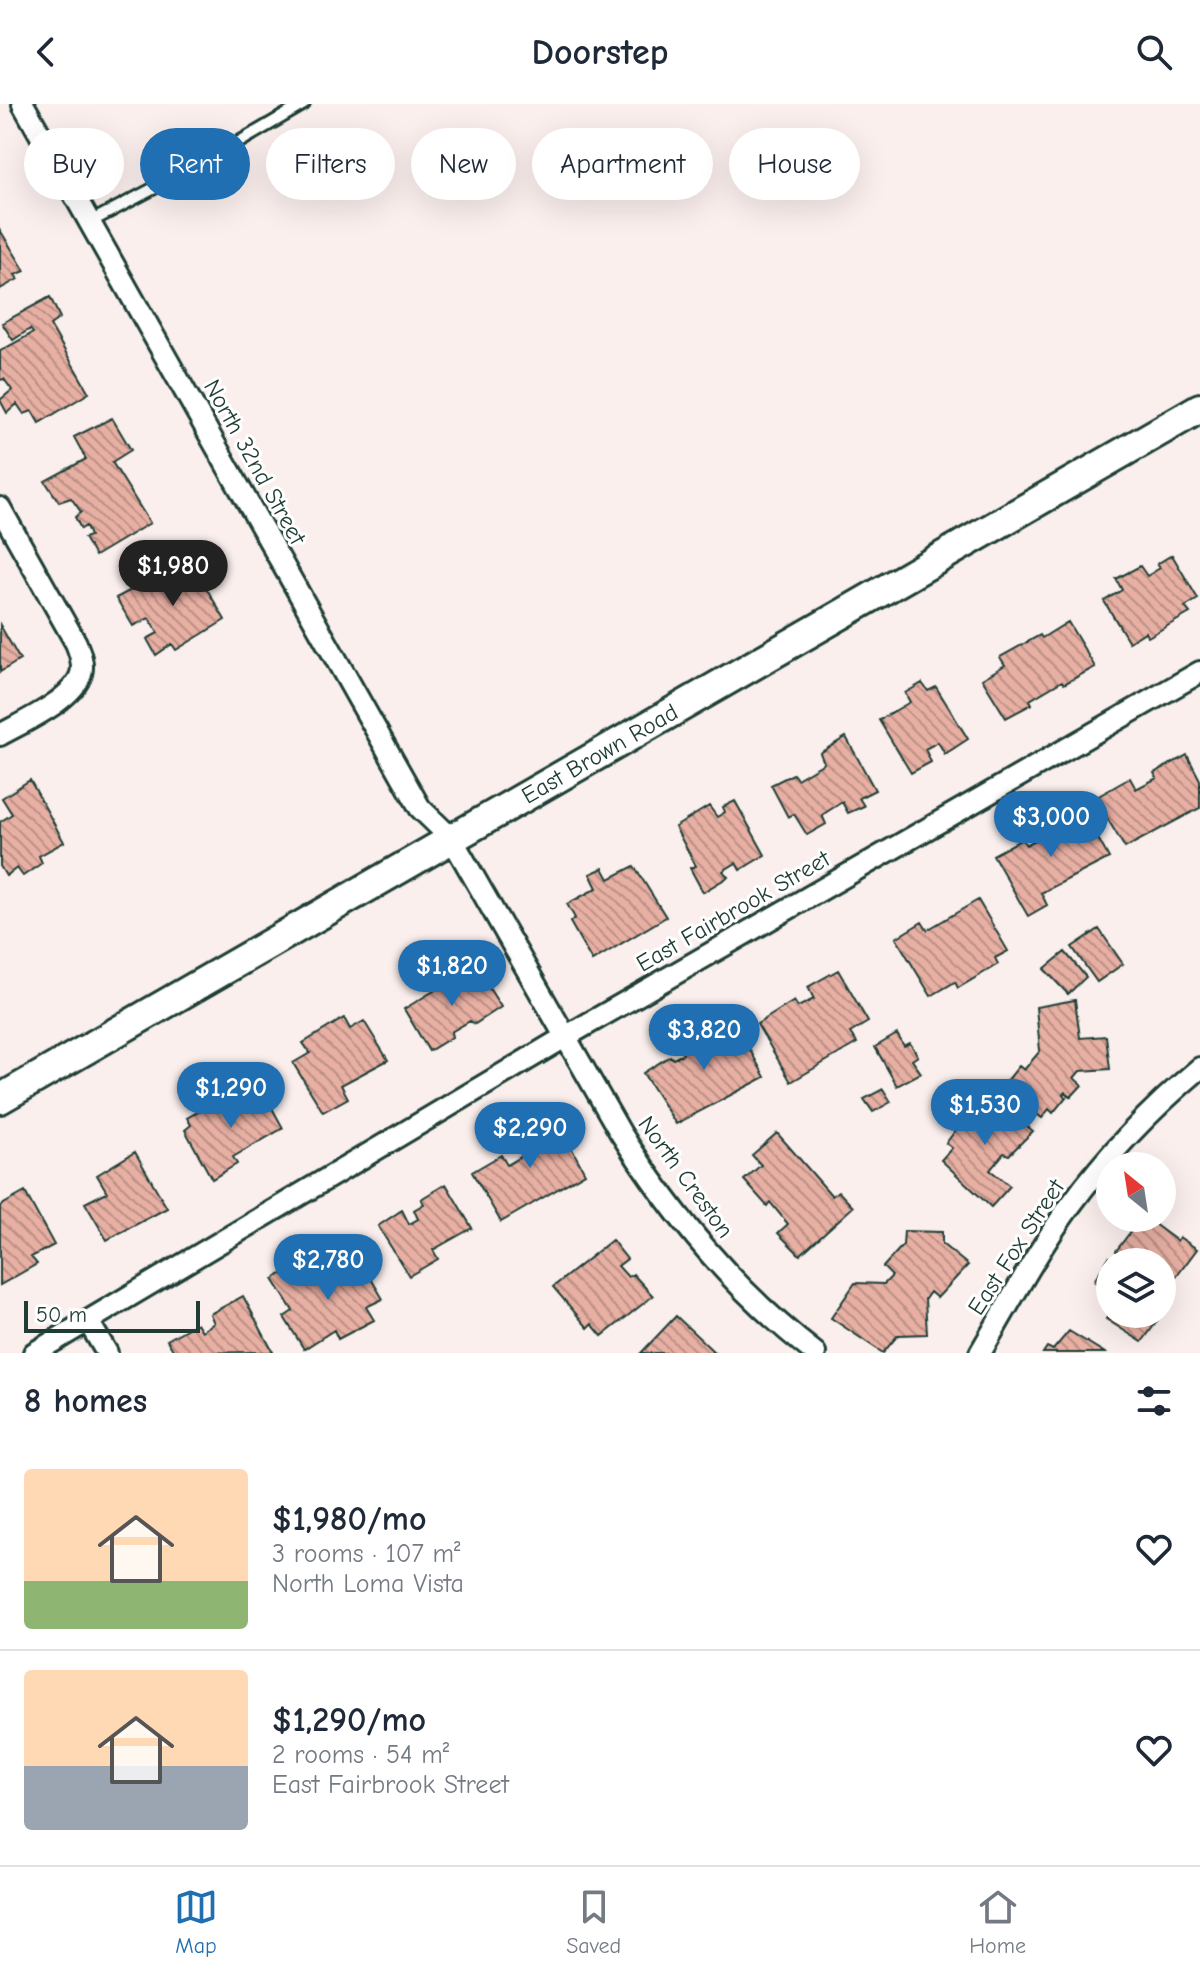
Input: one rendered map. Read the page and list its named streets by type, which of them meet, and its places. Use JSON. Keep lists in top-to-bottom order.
{
  "streets": {
    "main road": ["East Brown Road"],
    "street": [
      "North 32nd Street",
      "East Fairbrook Street",
      "North Creston",
      "East Fox Street"
    ]
  },
  "crossings": [
    ["North 32nd Street", "East Brown Road"],
    ["North 32nd Street", "North Creston"],
    ["East Brown Road", "North Creston"],
    ["East Fairbrook Street", "North Creston"]
  ],
  "scale_bar": "50 m",
  "north": "top left",
  "page": {
    "header": "Doorstep",
    "chip": [
      "Buy",
      "Rent",
      "Filters",
      "New",
      "Apartment",
      "House"
    ],
    "price": [
      "$1,980",
      "$3,000",
      "$1,820",
      "$3,820",
      "$1,290",
      "$1,530",
      "$2,290",
      "$2,780"
    ],
    "scale": "50 m",
    "heading": "8 homes",
    "list": [
      {
        "name": "$1,980/mo",
        "note": "3 rooms · 107 m² · North Loma Vista"
      },
      {
        "name": "$1,290/mo",
        "note": "2 rooms · 54 m² · East Fairbrook Street"
      }
    ],
    "tabs": ["Map", "Saved", "Home"]
  }
}
